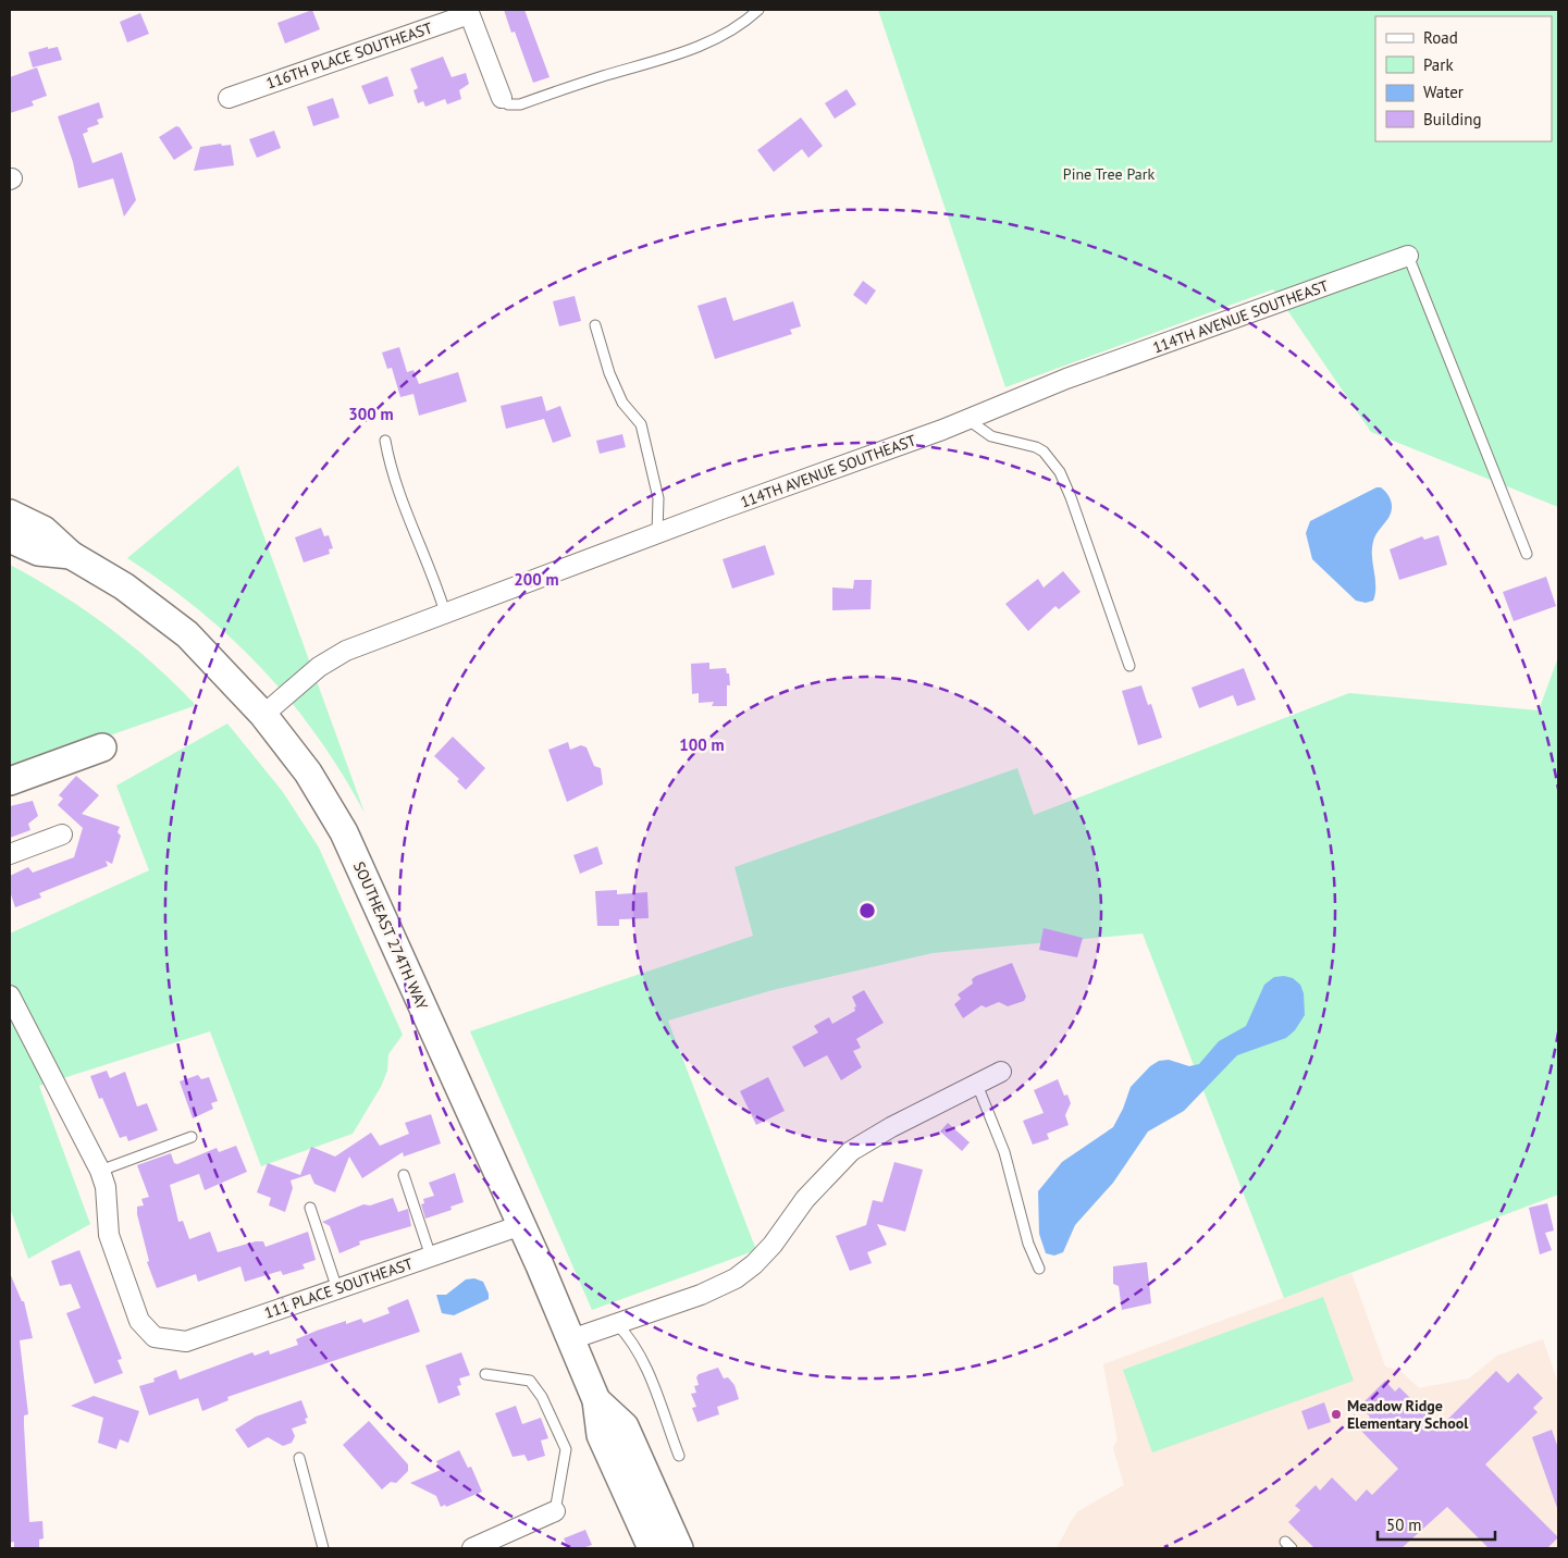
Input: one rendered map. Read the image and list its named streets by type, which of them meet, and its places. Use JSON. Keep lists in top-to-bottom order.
{
  "streets": {
    "main road": ["SOUTHEAST 274TH WAY"],
    "street": ["116TH PLACE SOUTHEAST", "114TH AVENUE SOUTHEAST", "111 PLACE SOUTHEAST"]
  },
  "crossings": [
    ["114TH AVENUE SOUTHEAST", "SOUTHEAST 274TH WAY"],
    ["SOUTHEAST 274TH WAY", "111 PLACE SOUTHEAST"]
  ],
  "parks": ["Pine Tree Park"],
  "places": ["Meadow Ridge Elementary School"],
  "legend": [
    "Road",
    "Park",
    "Water",
    "Building"
  ],
  "scale_bar": "50 m",
  "rings": ["300 m", "200 m", "100 m"]
}
